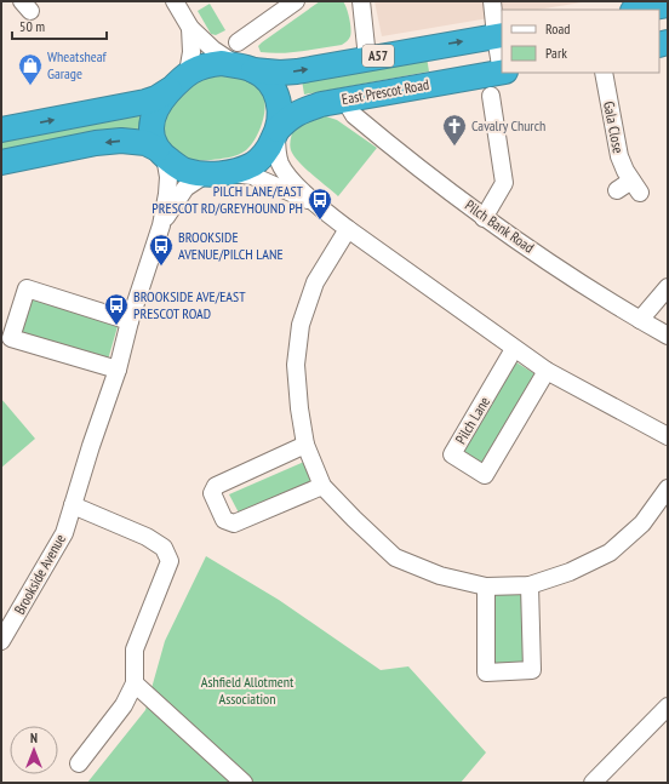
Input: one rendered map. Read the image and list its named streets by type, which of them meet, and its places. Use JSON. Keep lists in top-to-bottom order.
{
  "streets": {
    "highway": ["A57", "East Prescot Road"],
    "street": [
      "Gala Close",
      "Pilch Bank Road",
      "Pilch Lane",
      "Brookside Avenue"
    ]
  },
  "crossings": [
    ["A57", "East Prescot Road"],
    ["A57", "Brookside Avenue"],
    ["East Prescot Road", "Pilch Bank Road"],
    ["East Prescot Road", "Brookside Avenue"]
  ],
  "parks": ["Ashfield Allotment Association"],
  "places": {
    "shop": ["Wheatsheaf Garage"],
    "church": ["Cavalry Church"],
    "bus stop": ["PILCH LANE/EAST PRESCOT RD/GREYHOUND PH", "BROOKSIDE AVENUE/PILCH LANE", "BROOKSIDE AVE/EAST PRESCOT ROAD"]
  },
  "legend": ["Road", "Park"],
  "scale_bar": "50 m",
  "north": "top"
}
